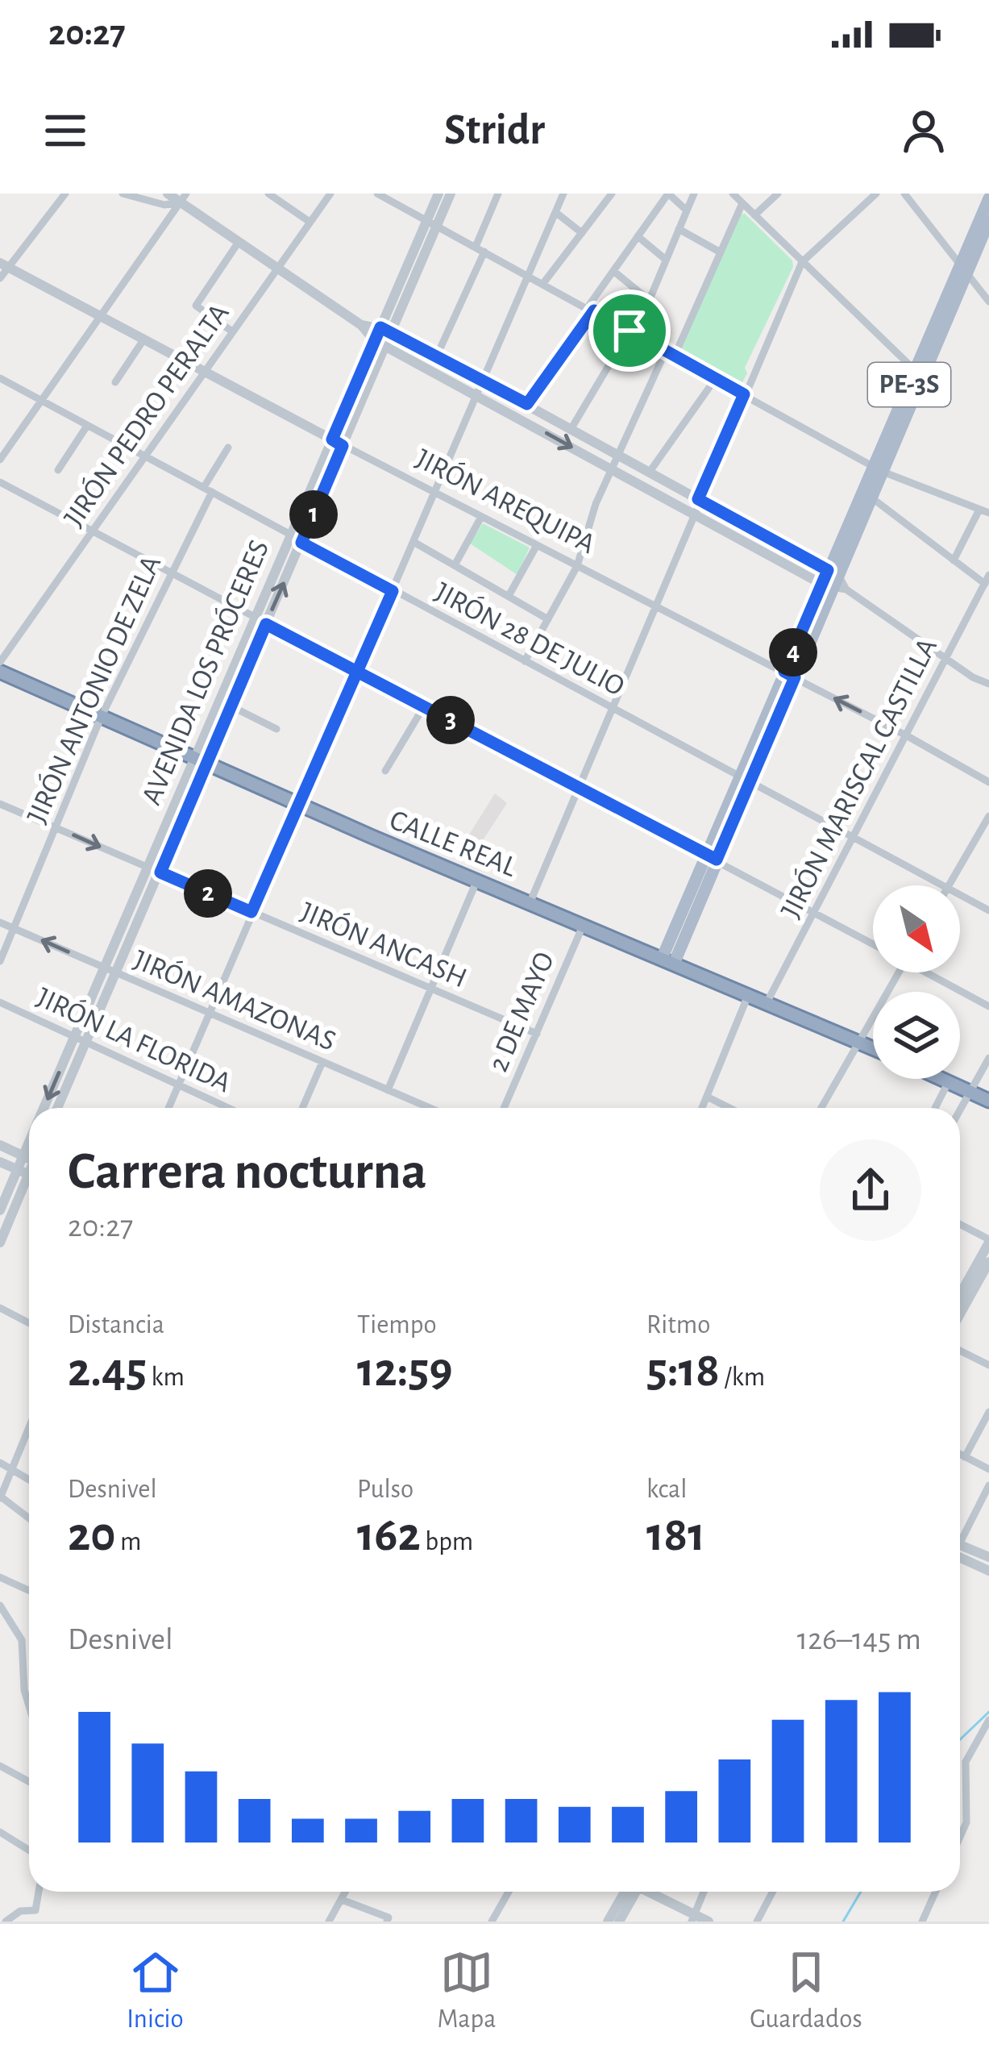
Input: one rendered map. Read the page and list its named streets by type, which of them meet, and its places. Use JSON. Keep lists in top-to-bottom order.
{
  "streets": {
    "highway": ["CALLE REAL"],
    "main road": ["PE-3S"],
    "street": [
      "JIRÓN PEDRO PERALTA",
      "JIRÓN AREQUIPA",
      "JIRÓN 28 DE JULIO",
      "AVENIDA LOS PRÓCERES",
      "JIRÓN ANTONIO DE ZELA",
      "JIRÓN MARISCAL CASTILLA",
      "JIRÓN ANCASH",
      "JIRÓN AMAZONAS",
      "2 DE MAYO",
      "JIRÓN LA FLORIDA"
    ]
  },
  "crossings": [
    ["PE-3S", "JIRÓN AREQUIPA"],
    ["PE-3S", "JIRÓN 28 DE JULIO"],
    ["PE-3S", "CALLE REAL"],
    ["JIRÓN PEDRO PERALTA", "JIRÓN AREQUIPA"],
    ["JIRÓN PEDRO PERALTA", "JIRÓN 28 DE JULIO"],
    ["JIRÓN AREQUIPA", "AVENIDA LOS PRÓCERES"],
    ["JIRÓN AREQUIPA", "JIRÓN MARISCAL CASTILLA"],
    ["JIRÓN 28 DE JULIO", "AVENIDA LOS PRÓCERES"],
    ["JIRÓN 28 DE JULIO", "JIRÓN ANTONIO DE ZELA"],
    ["JIRÓN 28 DE JULIO", "JIRÓN MARISCAL CASTILLA"],
    ["AVENIDA LOS PRÓCERES", "CALLE REAL"],
    ["AVENIDA LOS PRÓCERES", "JIRÓN ANCASH"],
    ["AVENIDA LOS PRÓCERES", "JIRÓN AMAZONAS"],
    ["AVENIDA LOS PRÓCERES", "JIRÓN LA FLORIDA"],
    ["JIRÓN ANTONIO DE ZELA", "CALLE REAL"],
    ["JIRÓN ANTONIO DE ZELA", "JIRÓN ANCASH"],
    ["JIRÓN ANTONIO DE ZELA", "JIRÓN AMAZONAS"],
    ["JIRÓN MARISCAL CASTILLA", "CALLE REAL"],
    ["CALLE REAL", "2 DE MAYO"],
    ["JIRÓN ANCASH", "2 DE MAYO"]
  ],
  "north": "bottom right",
  "page": {
    "status": "20:27",
    "header": "Stridr",
    "pins": [
      "1",
      "4",
      "3",
      "2"
    ],
    "heading": ["Carrera nocturna", "20:27"],
    "stats": [
      ["Distancia", "2.45 km"],
      ["Tiempo", "12:59"],
      ["Ritmo", "5:18 /km"],
      ["Desnivel", "20 m"],
      ["Pulso", "162 bpm"],
      ["kcal", "181"]
    ],
    "chart": ["Desnivel", "126–145 m"],
    "tabs": ["Inicio", "Mapa", "Guardados"]
  }
}
